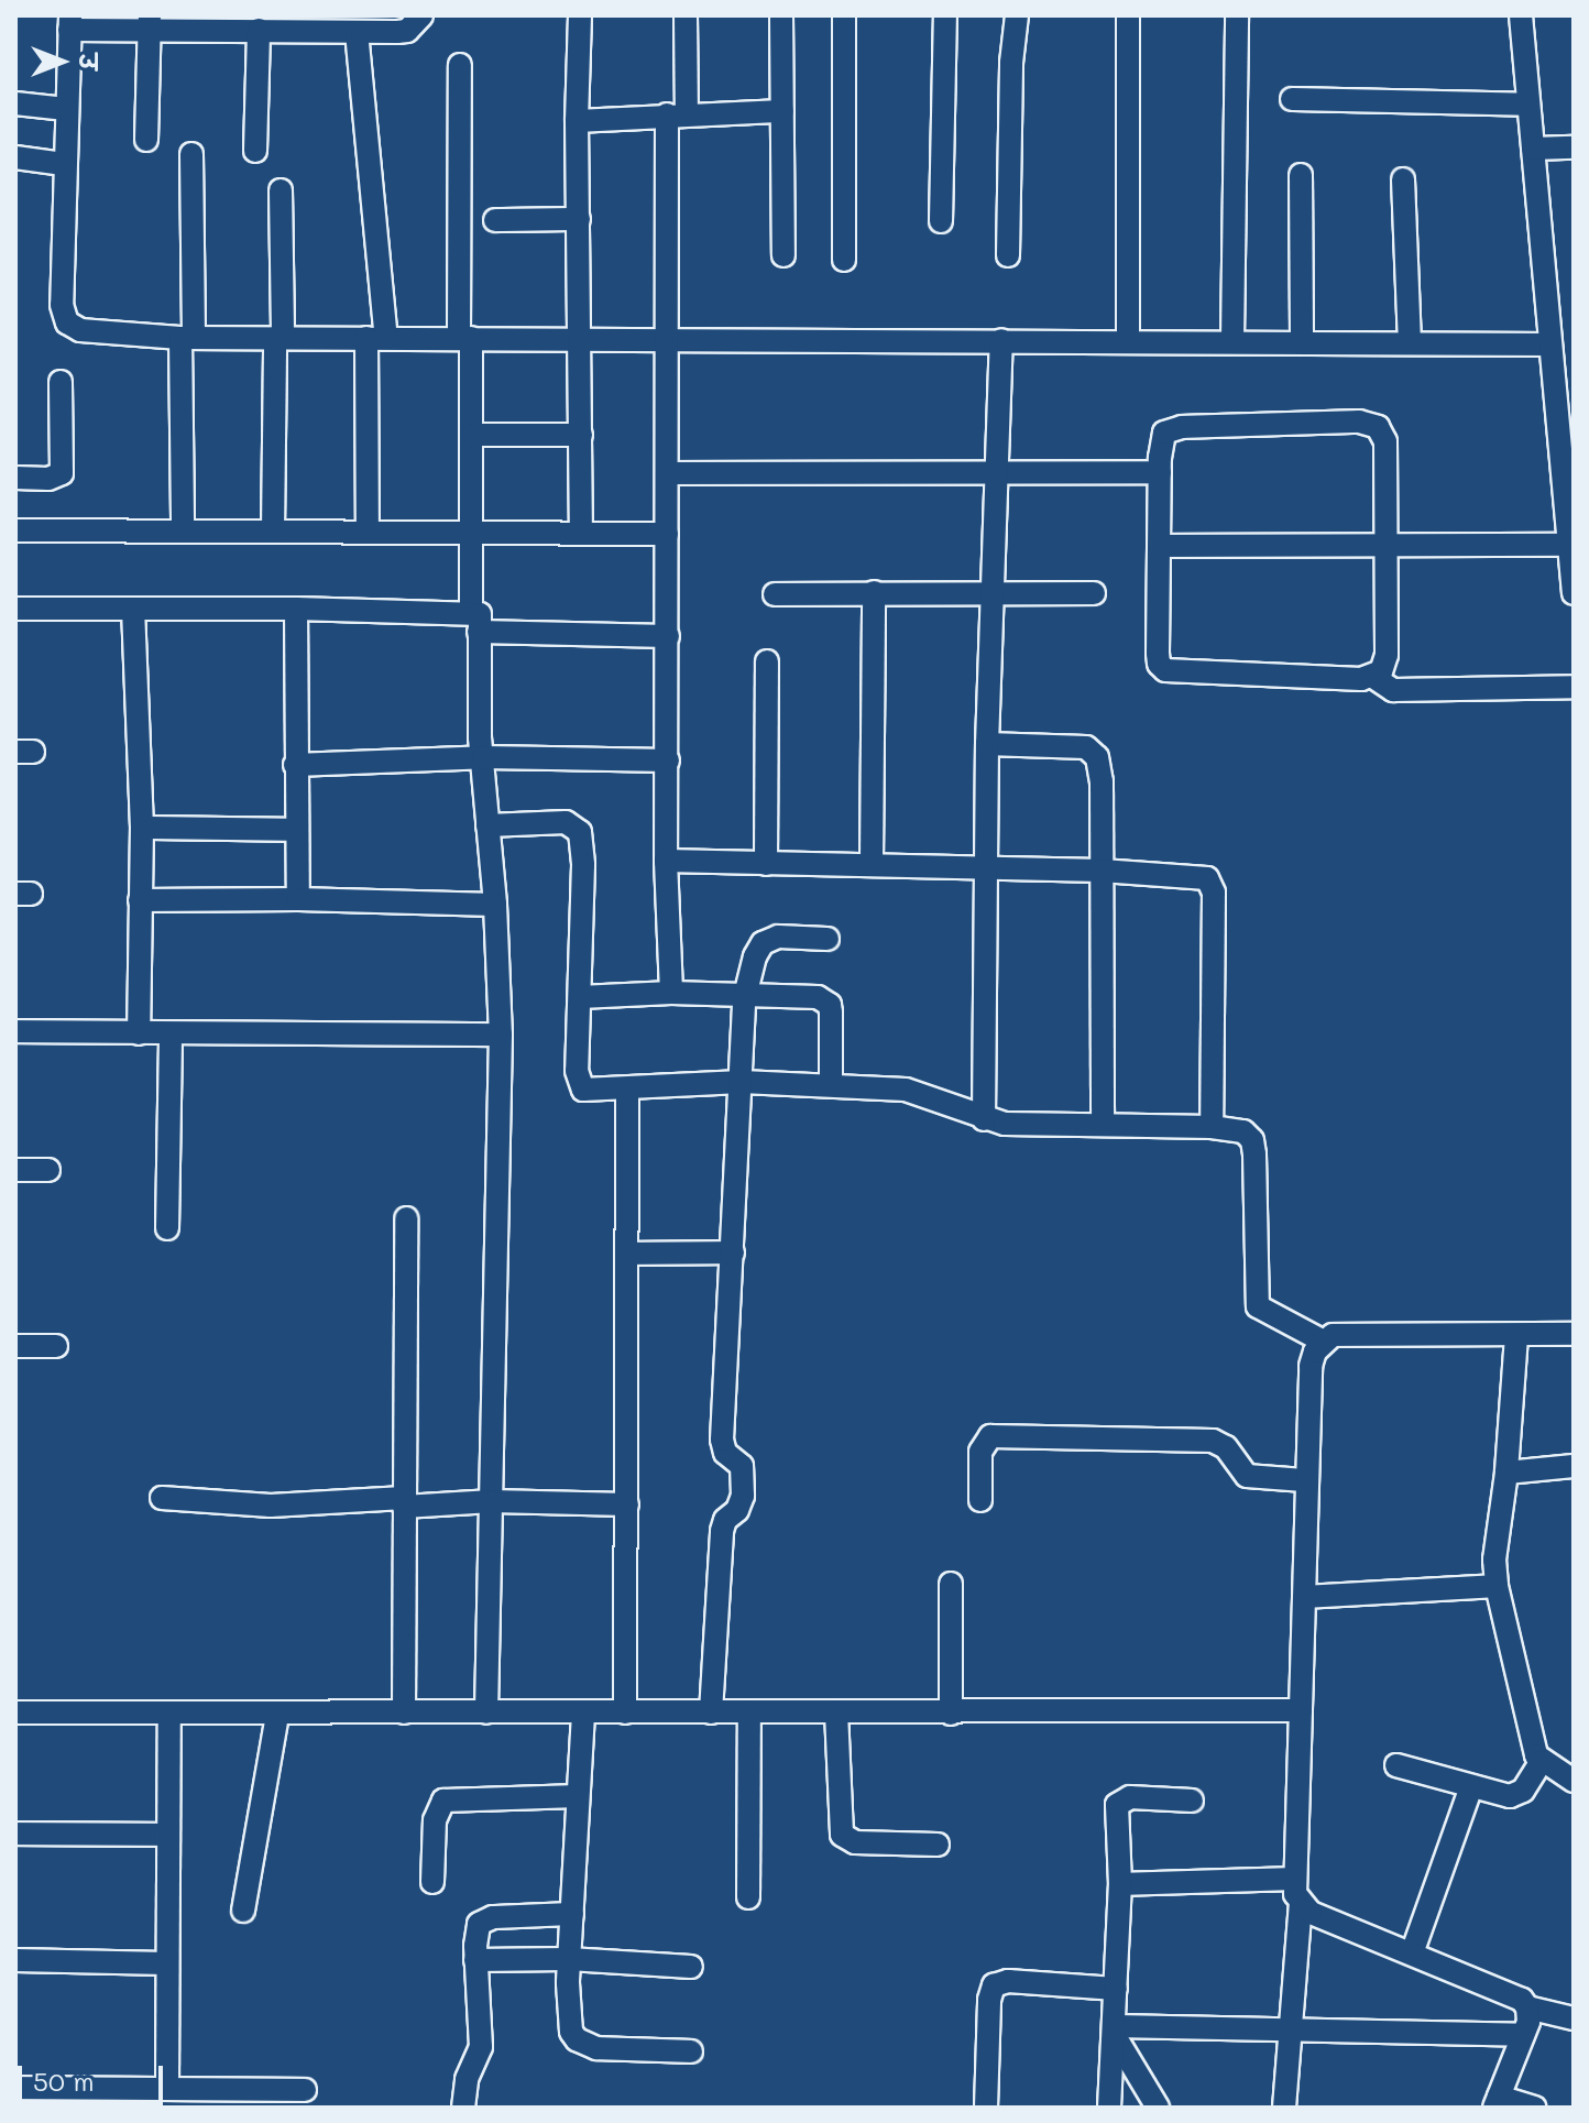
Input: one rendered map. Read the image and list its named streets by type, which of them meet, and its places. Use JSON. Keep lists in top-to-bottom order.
{
  "scale_bar": "50 m",
  "north": "right"
}
